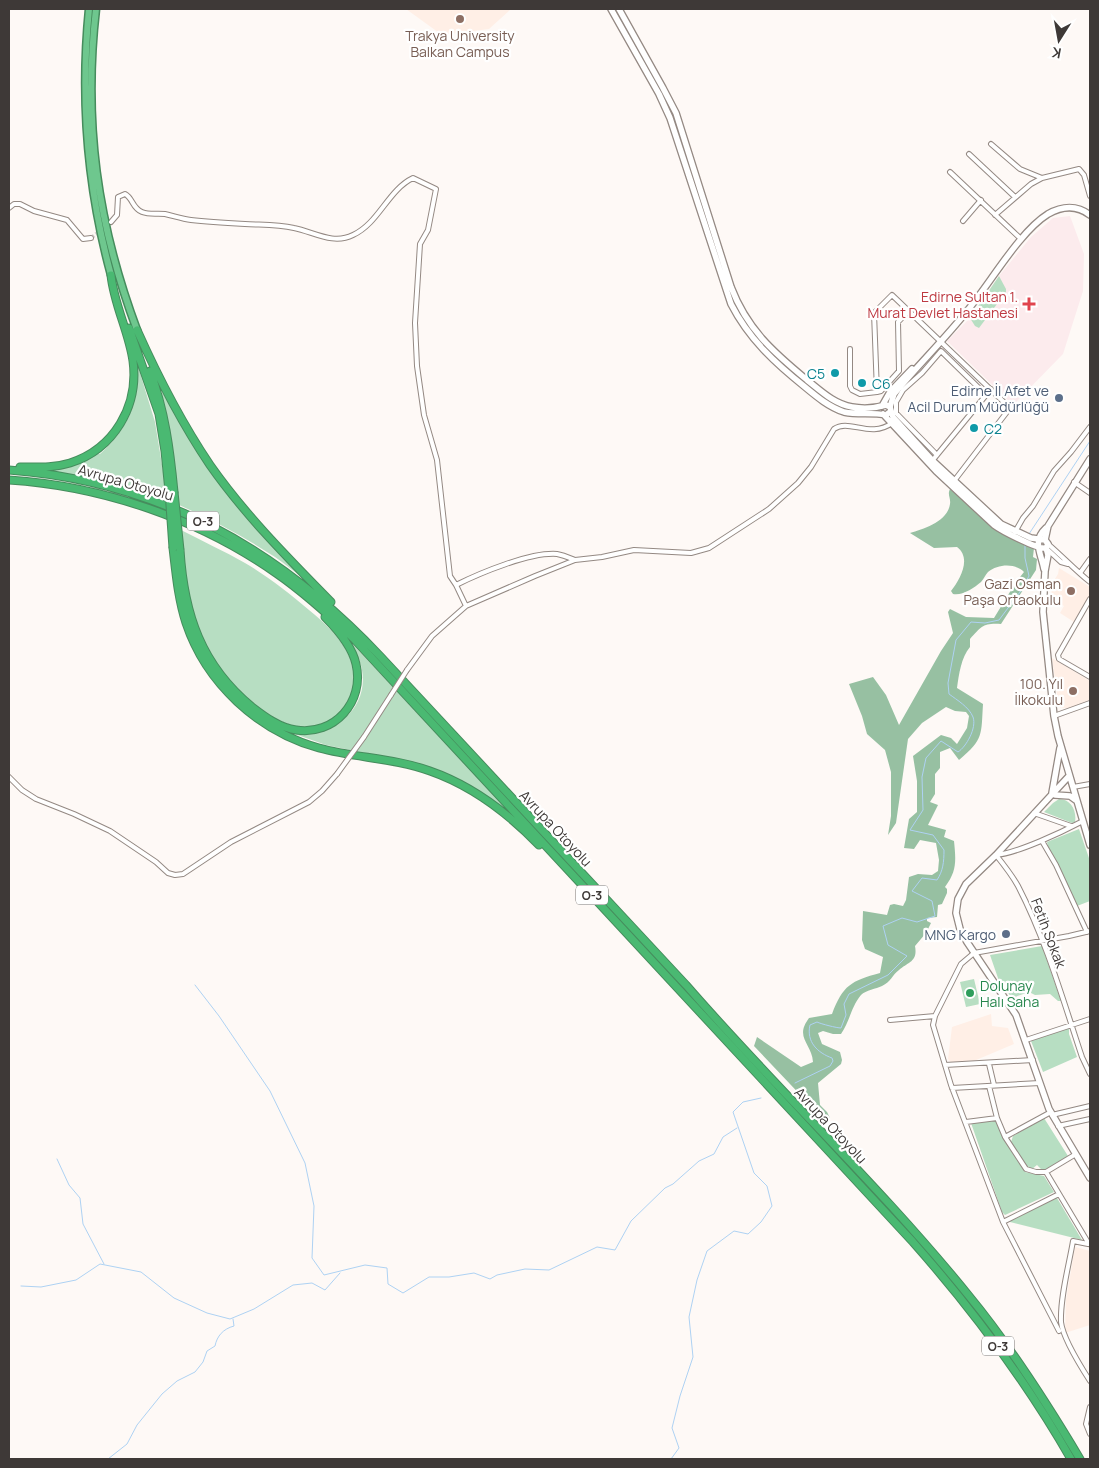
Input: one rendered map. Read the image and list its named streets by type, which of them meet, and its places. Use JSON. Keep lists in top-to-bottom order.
{
  "streets": {
    "highway": ["Avrupa Otoyolu", "O-3"],
    "street": ["Fetih Sokak"]
  },
  "places": {
    "other": [
      "Trakya University Balkan Campus",
      "C5",
      "C6",
      "Edirne İl Afet ve Acil Durum Müdürlüğü",
      "C2",
      "Gazi Osman Paşa Ortaokulu",
      "100. Yıl İlkokulu",
      "MNG Kargo",
      "Dolunay Halı Saha"
    ],
    "health": ["Edirne Sultan 1. Murat Devlet Hastanesi"]
  },
  "north": "bottom"
}
